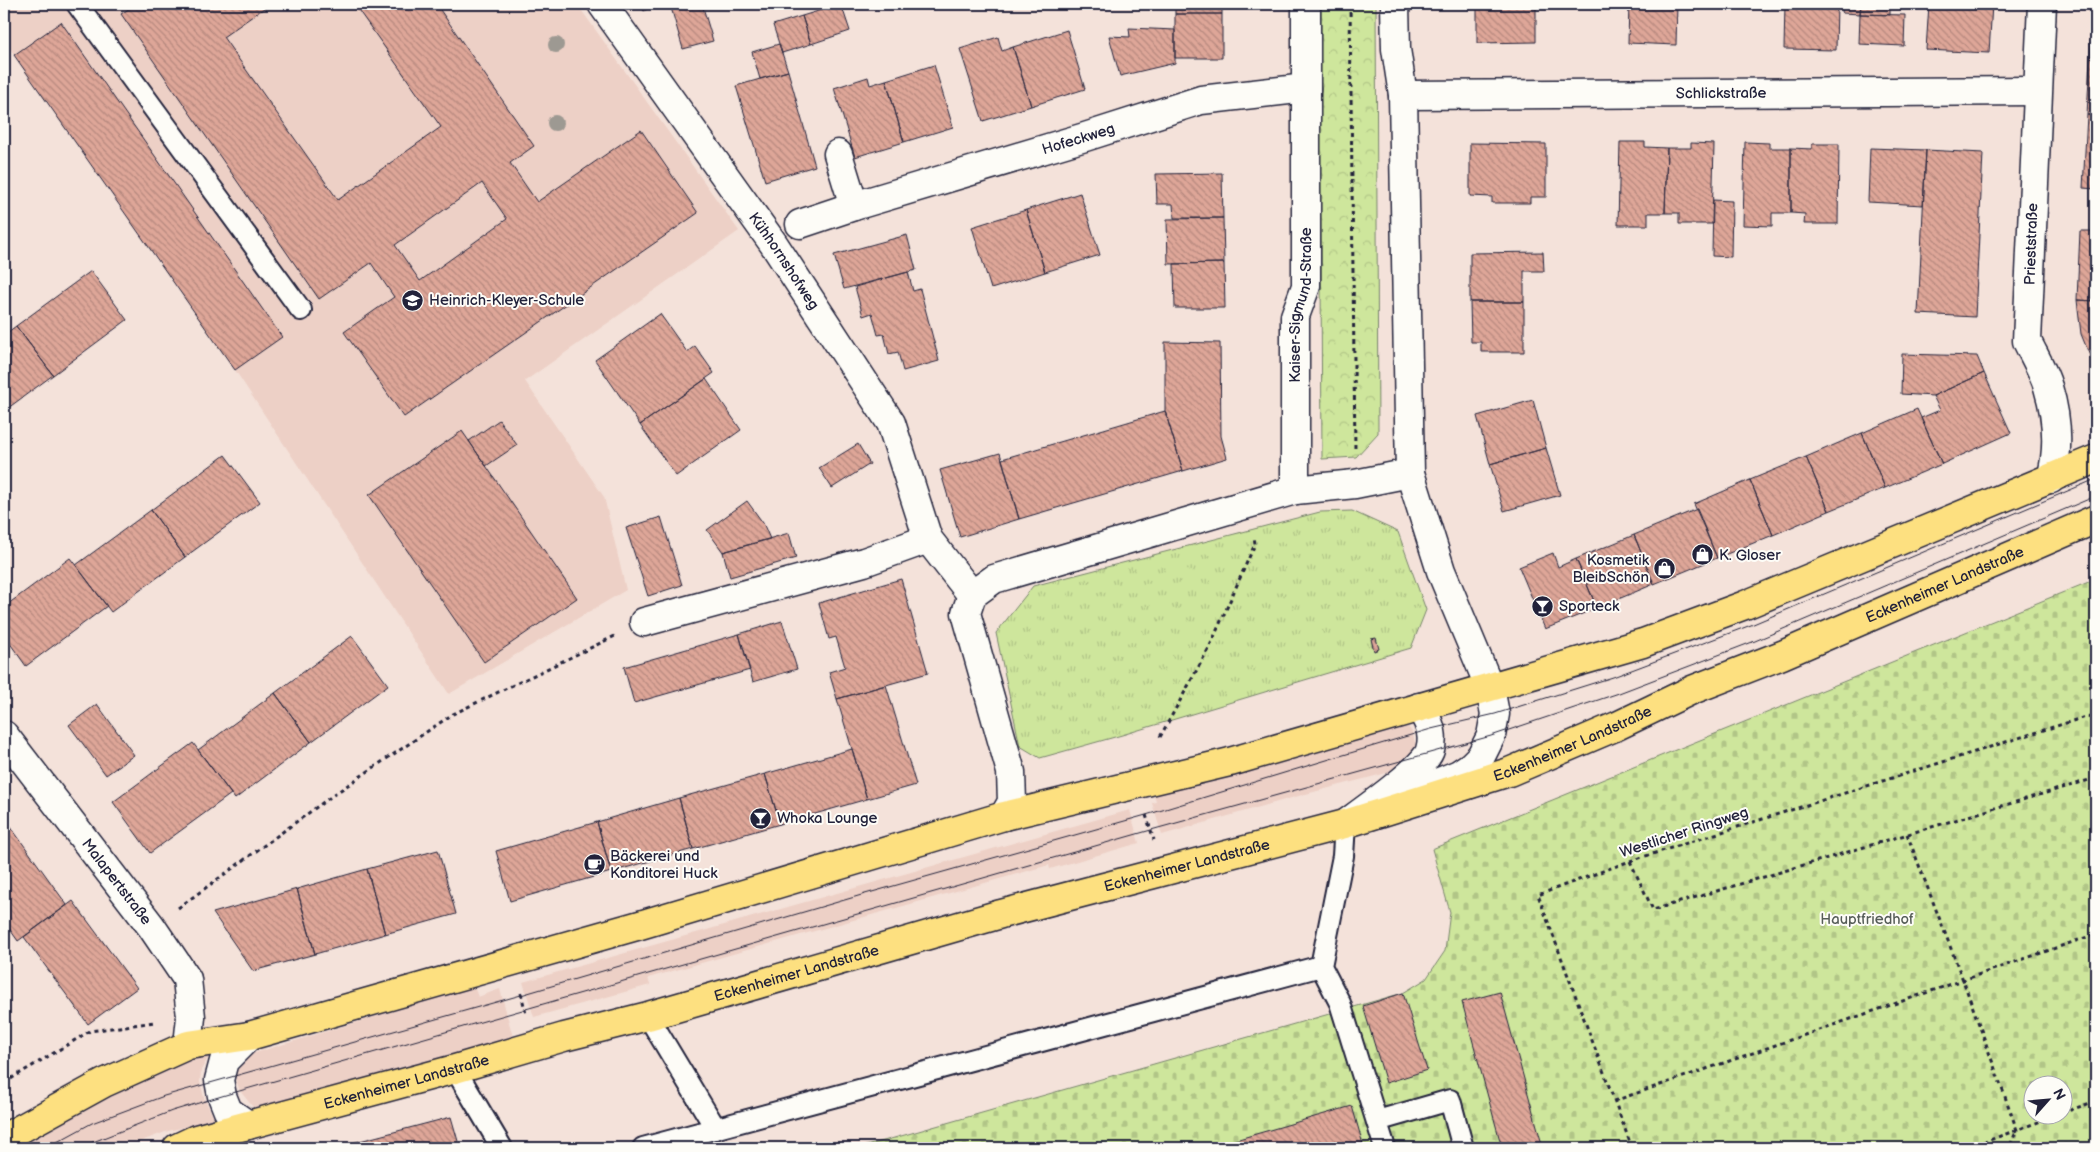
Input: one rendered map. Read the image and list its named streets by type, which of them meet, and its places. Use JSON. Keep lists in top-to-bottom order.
{
  "streets": {
    "main road": ["Eckenheimer Landstraße"],
    "street": [
      "Schlickstraße",
      "Hofeckweg",
      "Prieststraße",
      "Kühhornshofweg",
      "Kaiser-Sigmund-Straße",
      "Malapertstraße"
    ],
    "path": ["Westlicher Ringweg"]
  },
  "crossings": [
    ["Schlickstraße", "Prieststraße"],
    ["Hofeckweg", "Kaiser-Sigmund-Straße"]
  ],
  "parks": ["Hauptfriedhof"],
  "places": {
    "school or university": ["Heinrich-Kleyer-Schule"],
    "shop": ["K. Gloser", "Kosmetik BleibSchön"],
    "bar": ["Sporteck", "Whoka Lounge"],
    "cafe": ["Bäckerei und Konditorei Huck"]
  },
  "north": "top right"
}
